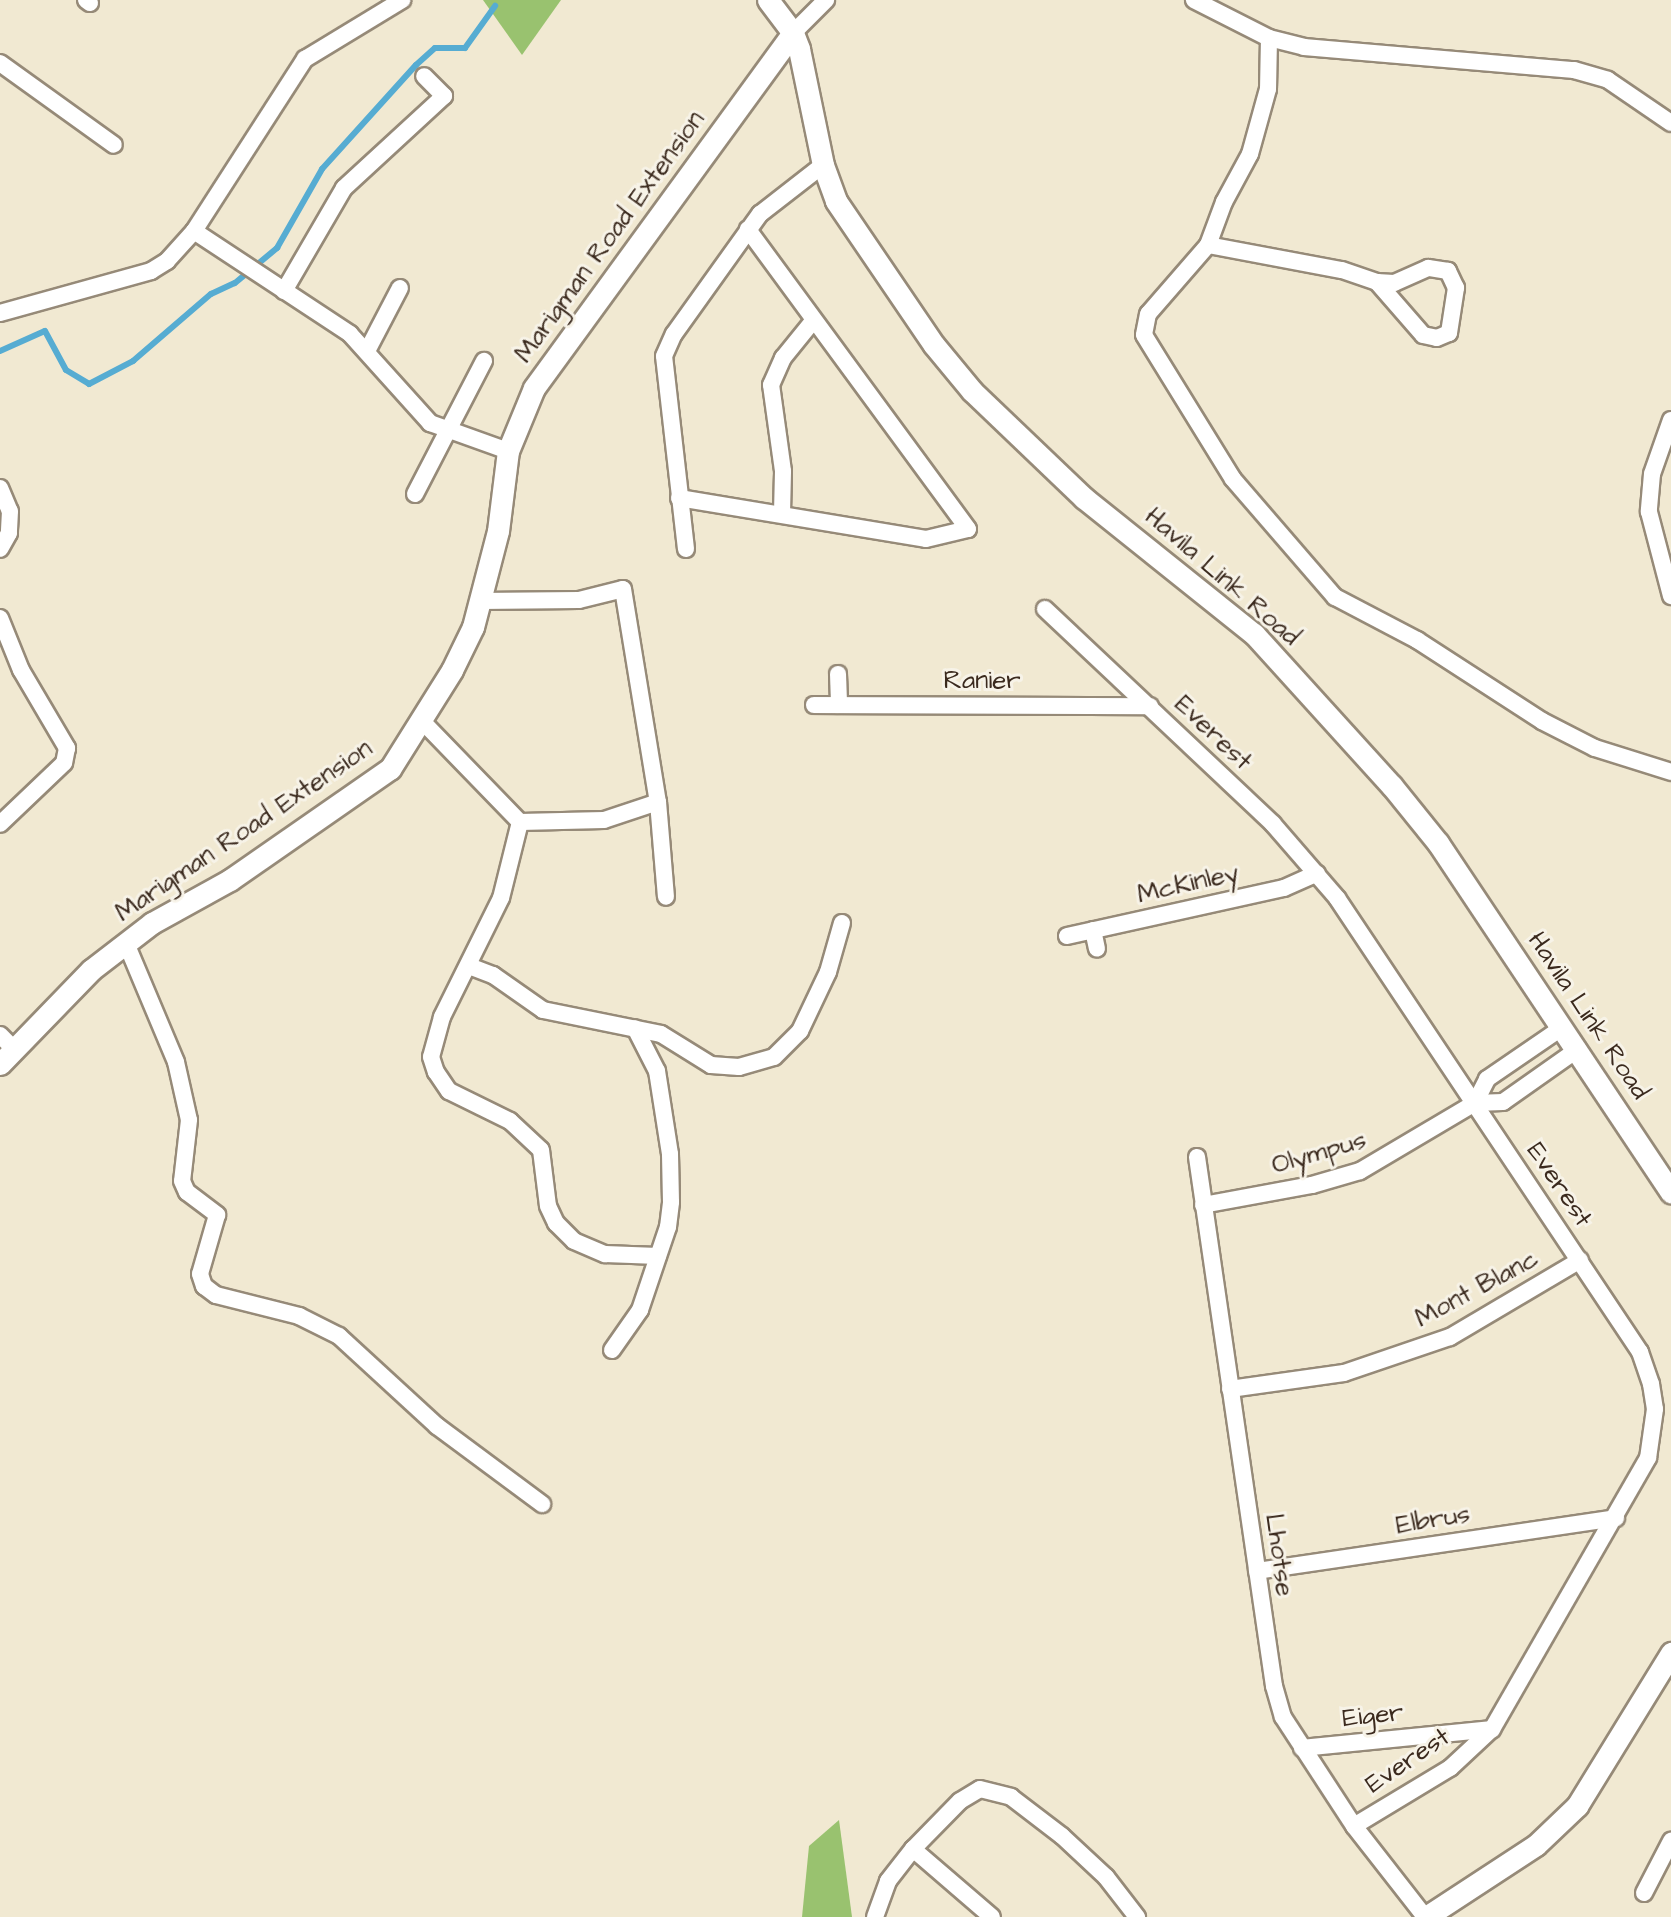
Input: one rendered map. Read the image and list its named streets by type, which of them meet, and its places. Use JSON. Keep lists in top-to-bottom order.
{
  "streets": {
    "street": [
      "Marigman Road Extension",
      "Havila Link Road",
      "Ranier",
      "Everest",
      "McKinley",
      "Olympus",
      "Mont Blanc",
      "Elbrus",
      "Lhotse",
      "Eiger"
    ]
  },
  "crossings": [
    ["Marigman Road Extension", "Havila Link Road"],
    ["Ranier", "Everest"],
    ["Everest", "McKinley"],
    ["Everest", "Olympus"],
    ["Everest", "Mont Blanc"],
    ["Everest", "Elbrus"],
    ["Everest", "Lhotse"],
    ["Everest", "Eiger"],
    ["Olympus", "Lhotse"],
    ["Mont Blanc", "Lhotse"],
    ["Elbrus", "Lhotse"],
    ["Lhotse", "Eiger"]
  ]
}
